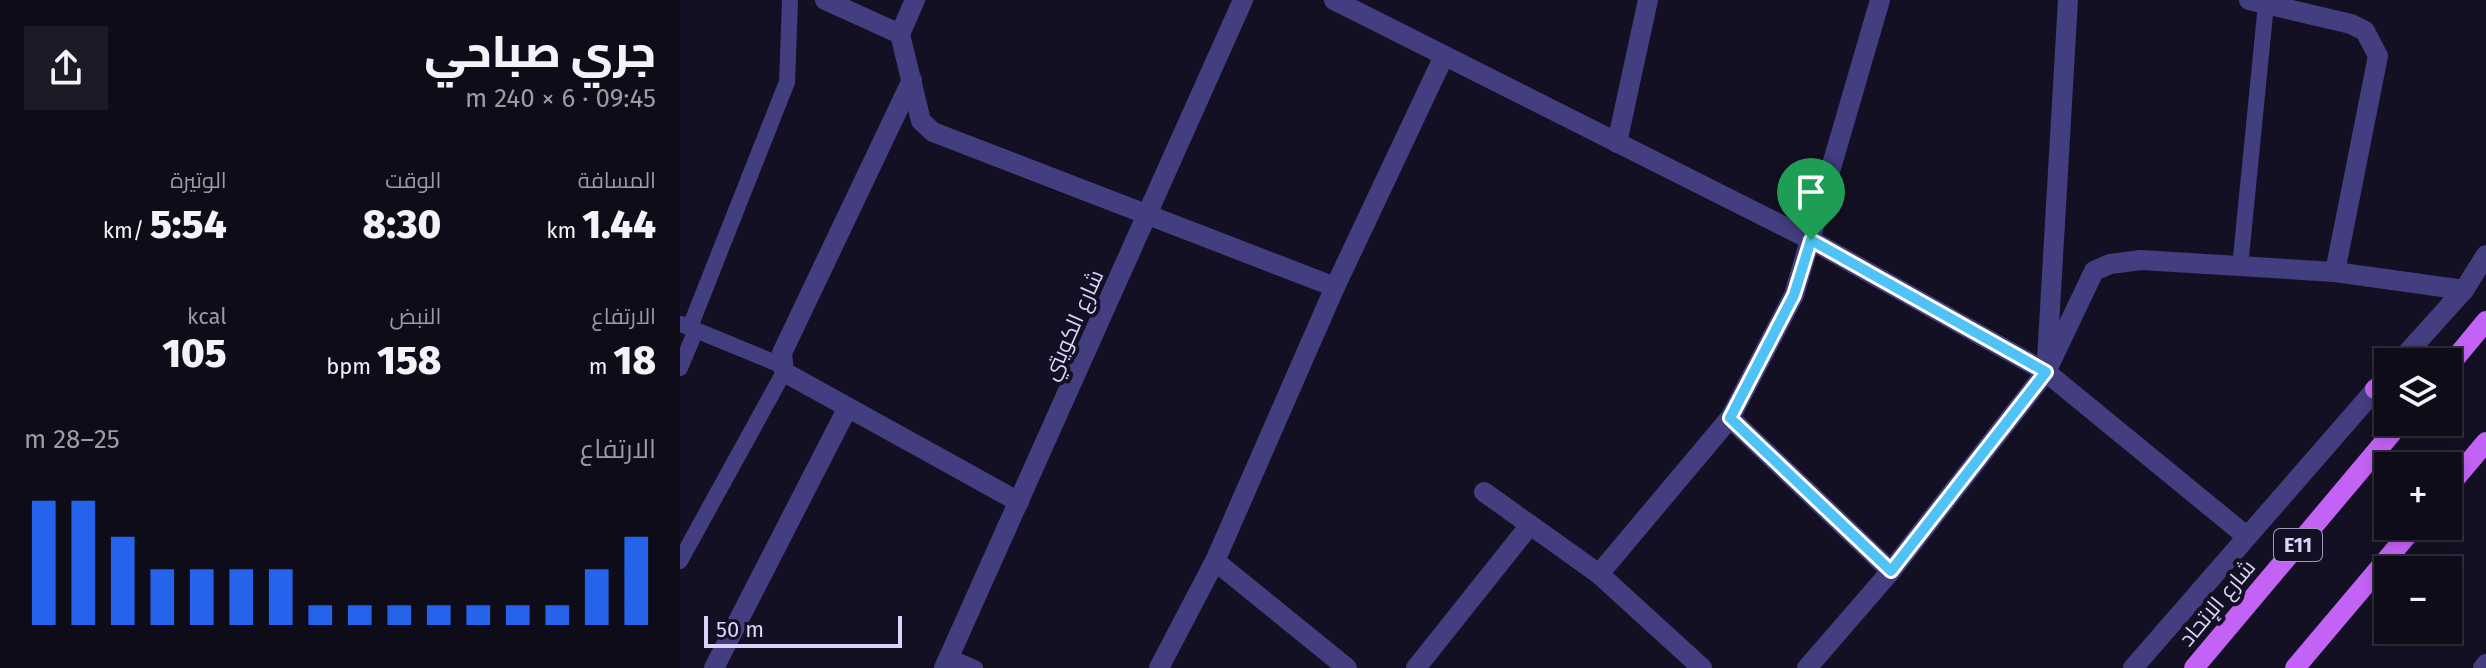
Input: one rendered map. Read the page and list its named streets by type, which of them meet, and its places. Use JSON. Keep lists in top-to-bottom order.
{
  "streets": {
    "main road": ["E11", "شارع الإتحاد"],
    "street": ["شارع الكويتي"]
  },
  "scale_bar": "50 m",
  "page": {
    "heading": ["جري صباحي", "09:45 · 6 × 240 m"],
    "stats": [
      ["المسافة", "1.44 km"],
      ["الوقت", "8:30"],
      ["الوتيرة", "5:54 /km"],
      ["الارتفاع", "18 m"],
      ["النبض", "158 bpm"],
      ["kcal", "105"]
    ],
    "map_buttons": ["+", "−"],
    "chart": ["الارتفاع", "25–28 m"],
    "scale": "50 m"
  }
}
